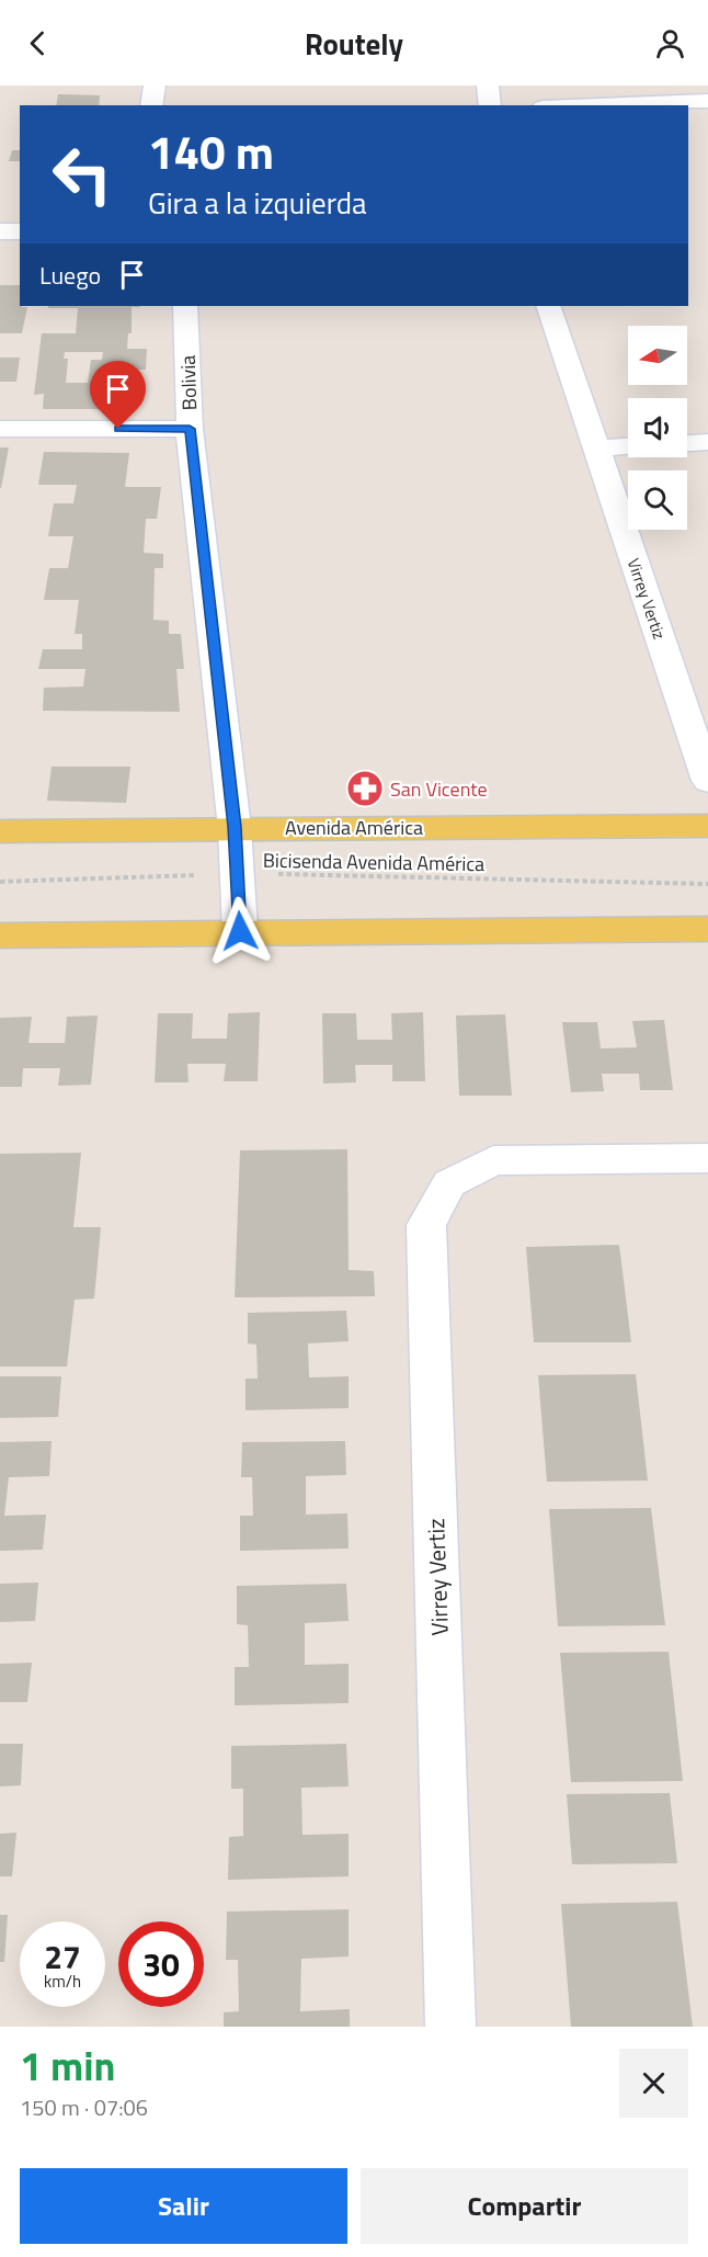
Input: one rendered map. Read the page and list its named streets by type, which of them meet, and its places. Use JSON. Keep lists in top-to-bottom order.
{
  "streets": {
    "main road": ["Avenida América"],
    "street": ["Bolivia", "Virrey Vertiz"],
    "path": ["Bicisenda Avenida América"]
  },
  "crossings": [
    ["Bolivia", "Avenida América"],
    ["Bolivia", "Bicisenda Avenida América"]
  ],
  "places": {
    "pharmacy": ["San Vicente"]
  },
  "north": "left",
  "page": {
    "header": "Routely",
    "turn": ["140 m", "Gira a la izquierda"],
    "then": "Luego",
    "speed": "27 km/h",
    "limit": "30",
    "heading": ["1 min", "150 m · 07:06"],
    "buttons": ["Salir", "Compartir"]
  }
}
